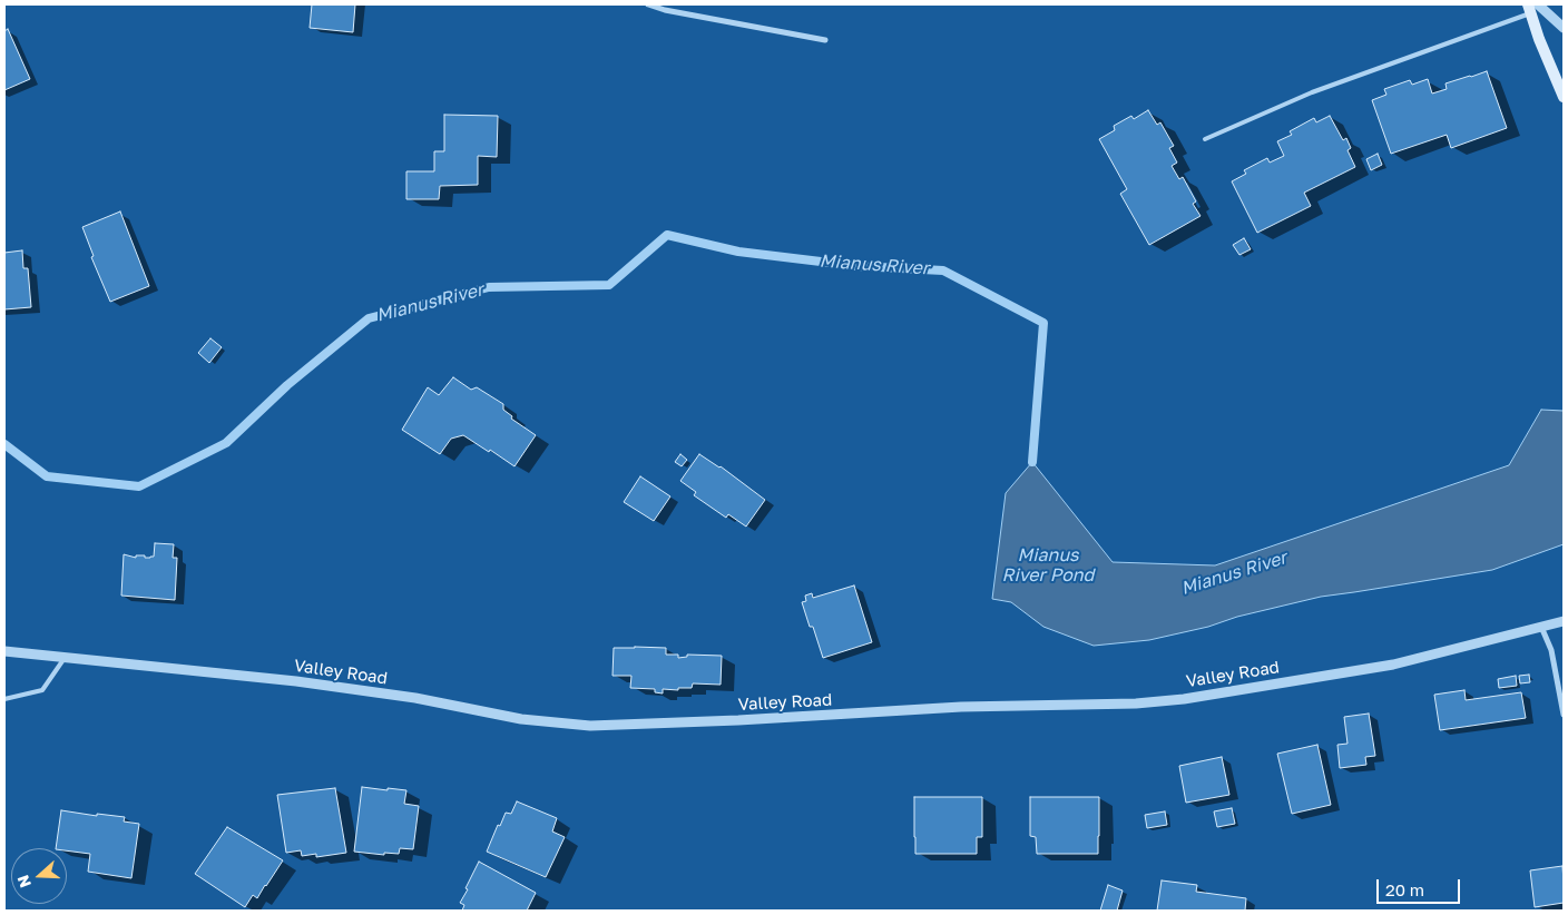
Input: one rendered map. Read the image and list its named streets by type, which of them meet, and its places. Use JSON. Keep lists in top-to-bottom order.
{
  "streets": {
    "street": ["Valley Road"]
  },
  "water": ["Mianus River", "Mianus River Pond"],
  "scale_bar": "20 m",
  "north": "left"
}
